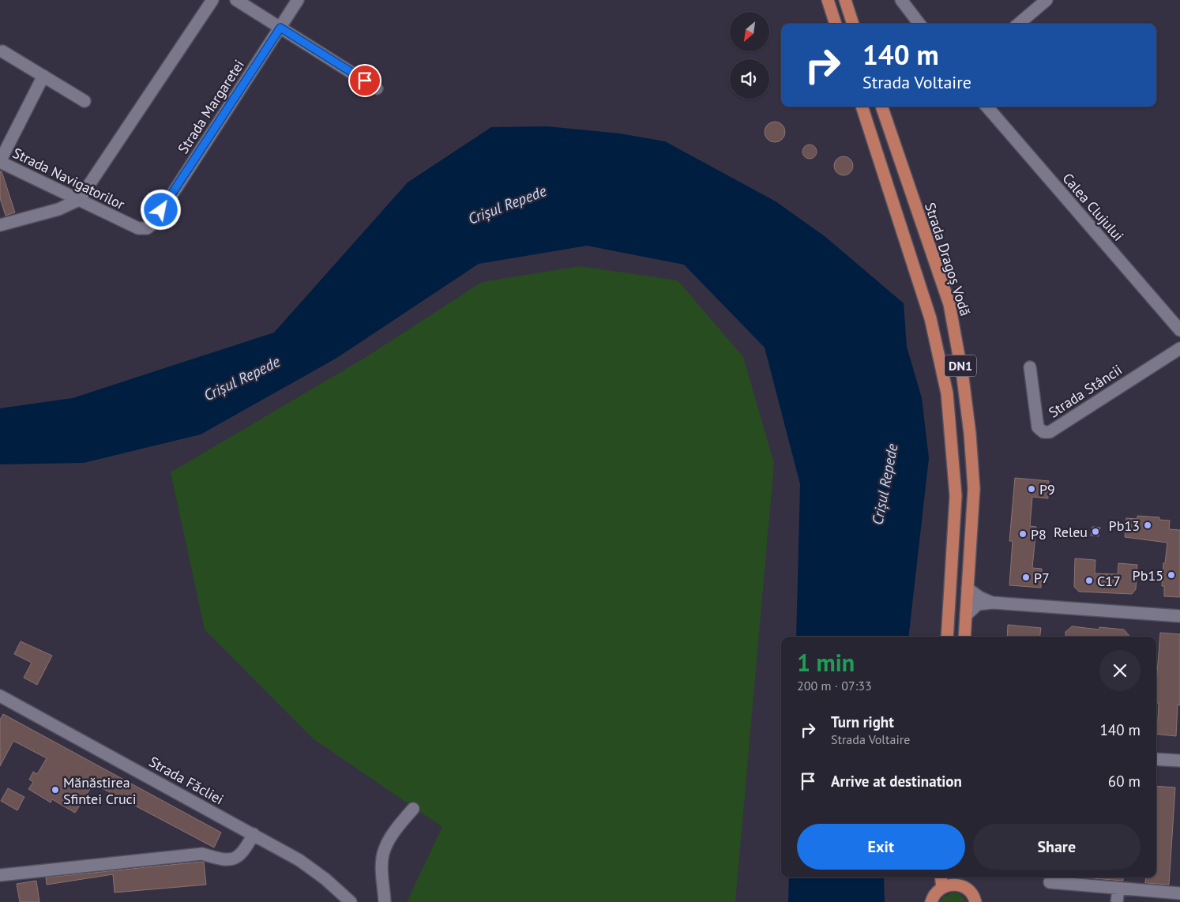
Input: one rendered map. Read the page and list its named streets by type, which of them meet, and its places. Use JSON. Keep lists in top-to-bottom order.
{
  "streets": {
    "main road": ["Strada Dragoș Vodă", "DN1"],
    "street": [
      "Strada Margaretei",
      "Strada Navigatorilor",
      "Calea Clujului",
      "Strada Stâncii",
      "Strada Făcliei"
    ]
  },
  "crossings": [
    ["Strada Margaretei", "Strada Navigatorilor"]
  ],
  "water": ["Crișul Repede"],
  "places": [
    "P9",
    "Pb13",
    "Releu",
    "P8",
    "Pb15",
    "P7",
    "C17",
    "Mănăstirea Sfintei Cruci"
  ],
  "north": "bottom left",
  "page": {
    "turn": ["140 m", "Strada Voltaire"],
    "heading": ["1 min", "200 m · 07:33"],
    "list": [
      {
        "name": "Turn right",
        "note": "Strada Voltaire",
        "value": "140 m"
      },
      {
        "name": "Arrive at destination",
        "value": "60 m"
      }
    ],
    "buttons": ["Exit", "Share"]
  }
}
